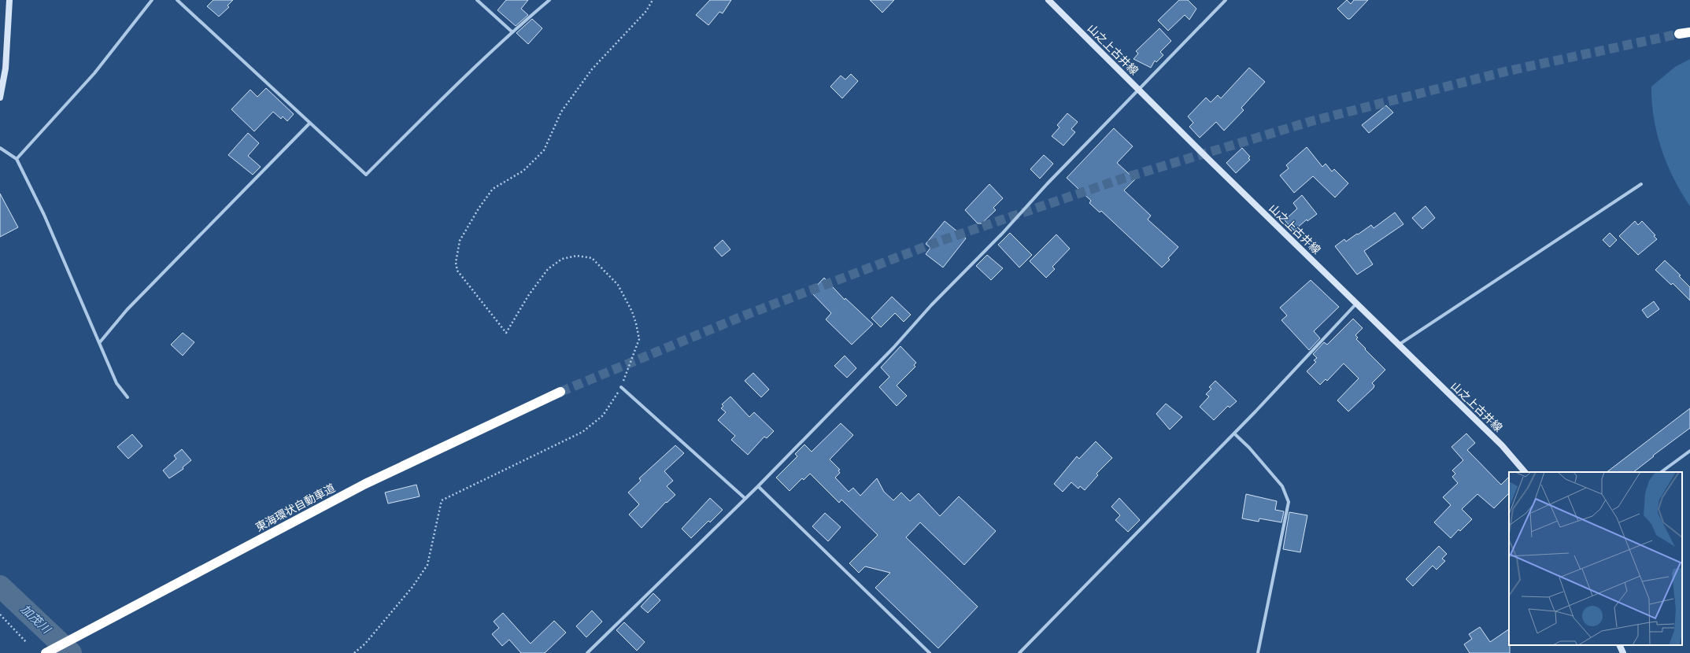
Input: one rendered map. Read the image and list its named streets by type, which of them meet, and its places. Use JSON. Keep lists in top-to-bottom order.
{
  "streets": {
    "highway": ["東海環状自動車道"],
    "main road": ["山之上古井線"]
  },
  "water": ["加茂川"]
}
